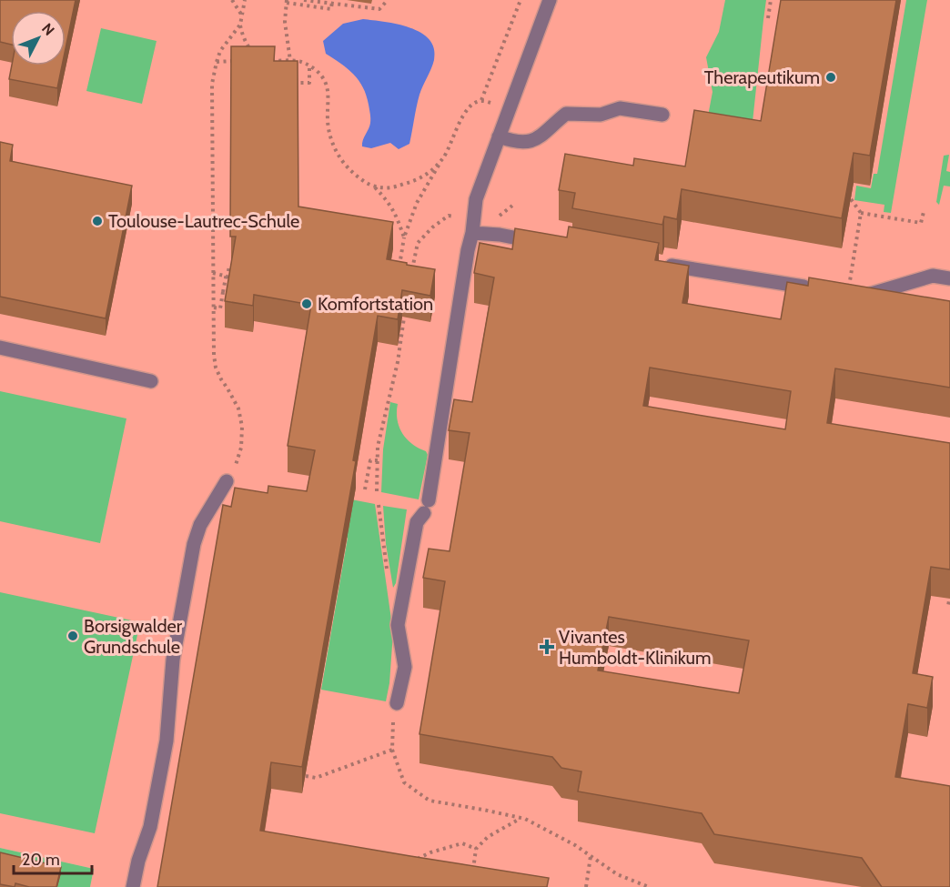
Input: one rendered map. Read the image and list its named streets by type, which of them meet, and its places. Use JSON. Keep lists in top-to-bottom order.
{
  "places": {
    "other": [
      "Therapeutikum",
      "Toulouse-Lautrec-Schule",
      "Komfortstation",
      "Borsigwalder Grundschule"
    ],
    "health": ["Vivantes Humboldt-Klinikum"]
  },
  "scale_bar": "20 m",
  "north": "top right"
}
